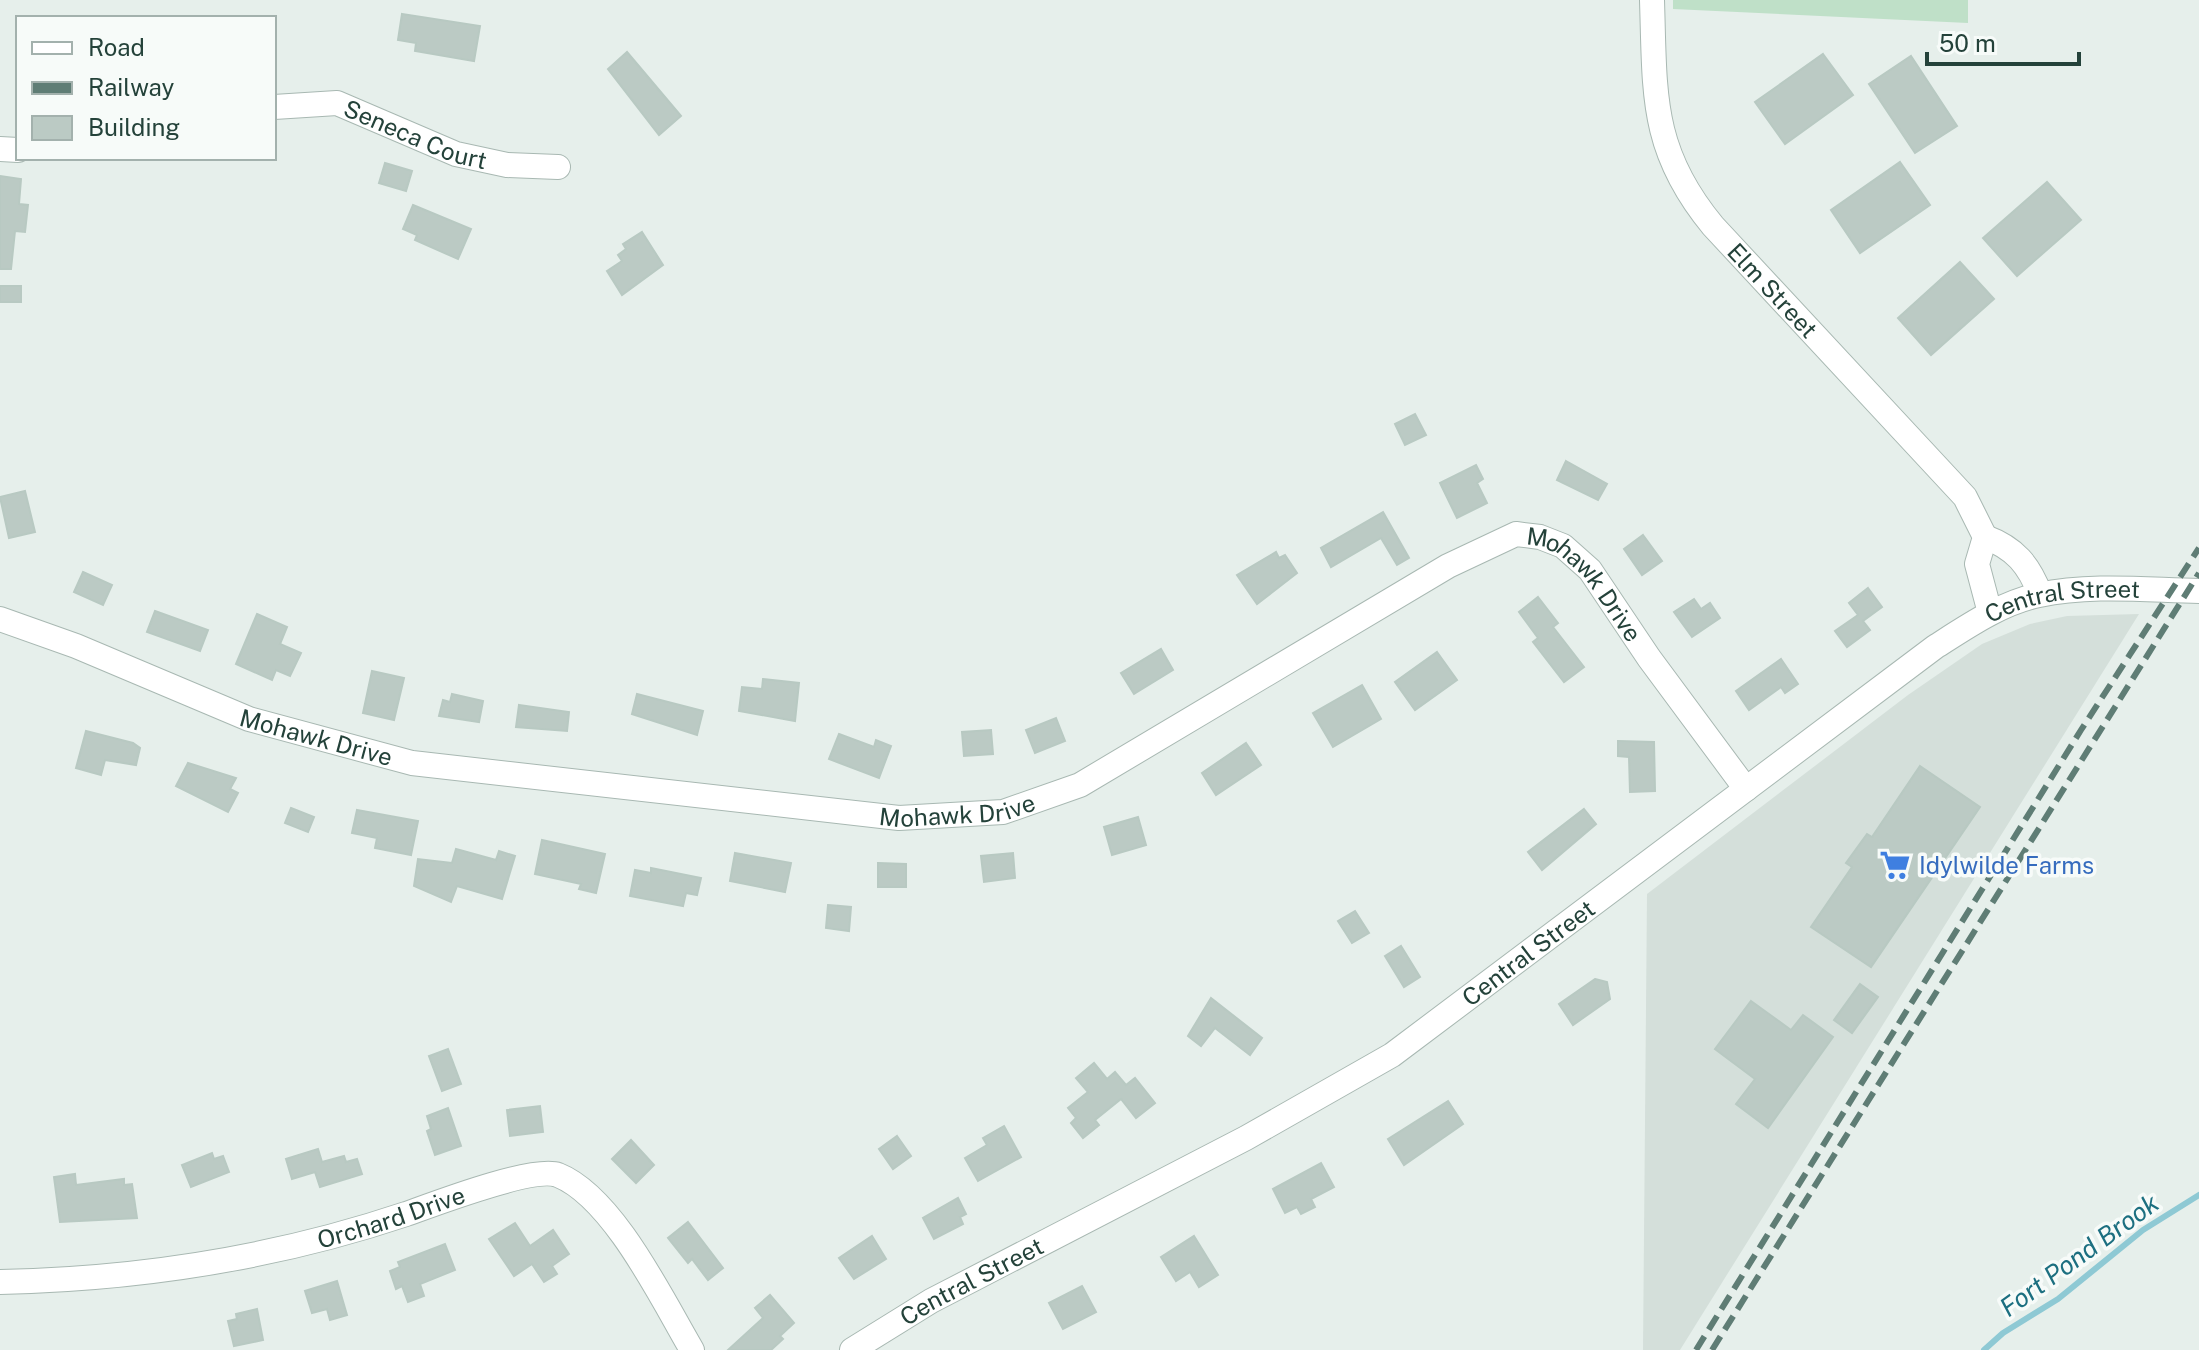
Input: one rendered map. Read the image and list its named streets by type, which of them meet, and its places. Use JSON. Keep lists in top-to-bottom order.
{
  "streets": {
    "street": [
      "Seneca Court",
      "Elm Street",
      "Mohawk Drive",
      "Central Street",
      "Orchard Drive"
    ]
  },
  "crossings": [
    ["Mohawk Drive", "Central Street"]
  ],
  "water": ["Fort Pond Brook"],
  "places": {
    "supermarket": ["Idylwilde Farms"]
  },
  "legend": ["Road", "Railway", "Building"],
  "scale_bar": "50 m"
}
